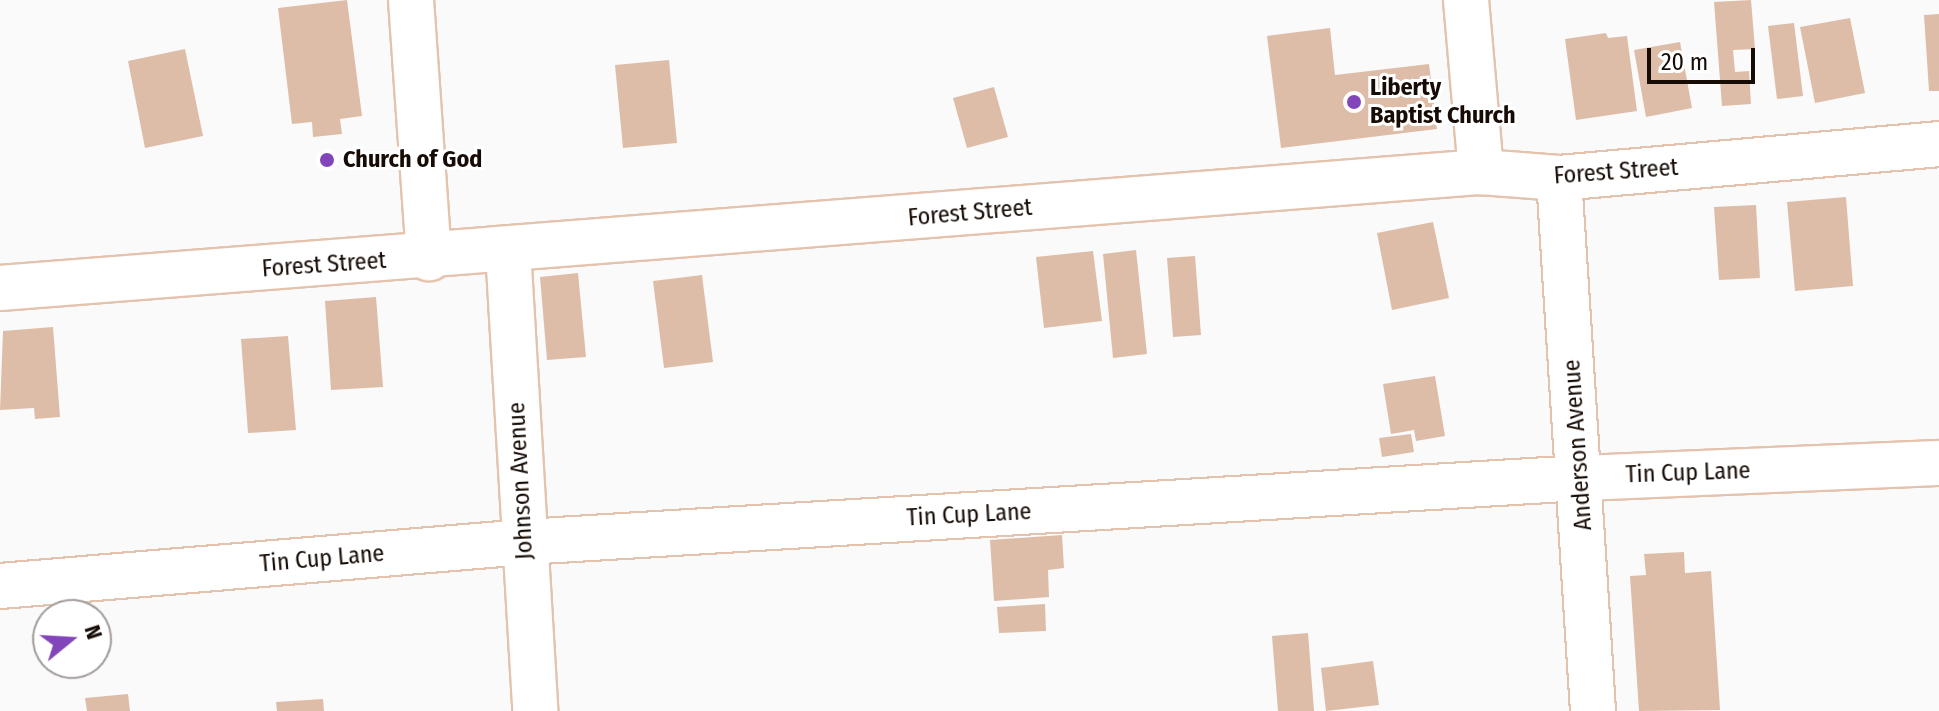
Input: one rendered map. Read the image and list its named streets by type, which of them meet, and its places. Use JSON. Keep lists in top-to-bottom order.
{
  "streets": {
    "street": [
      "Forest Street",
      "Anderson Avenue",
      "Tin Cup Lane",
      "Johnson Avenue"
    ]
  },
  "crossings": [
    ["Forest Street", "Anderson Avenue"],
    ["Forest Street", "Johnson Avenue"],
    ["Anderson Avenue", "Tin Cup Lane"],
    ["Tin Cup Lane", "Johnson Avenue"]
  ],
  "places": ["Liberty Baptist Church", "Church of God"],
  "scale_bar": "20 m",
  "north": "right"
}
